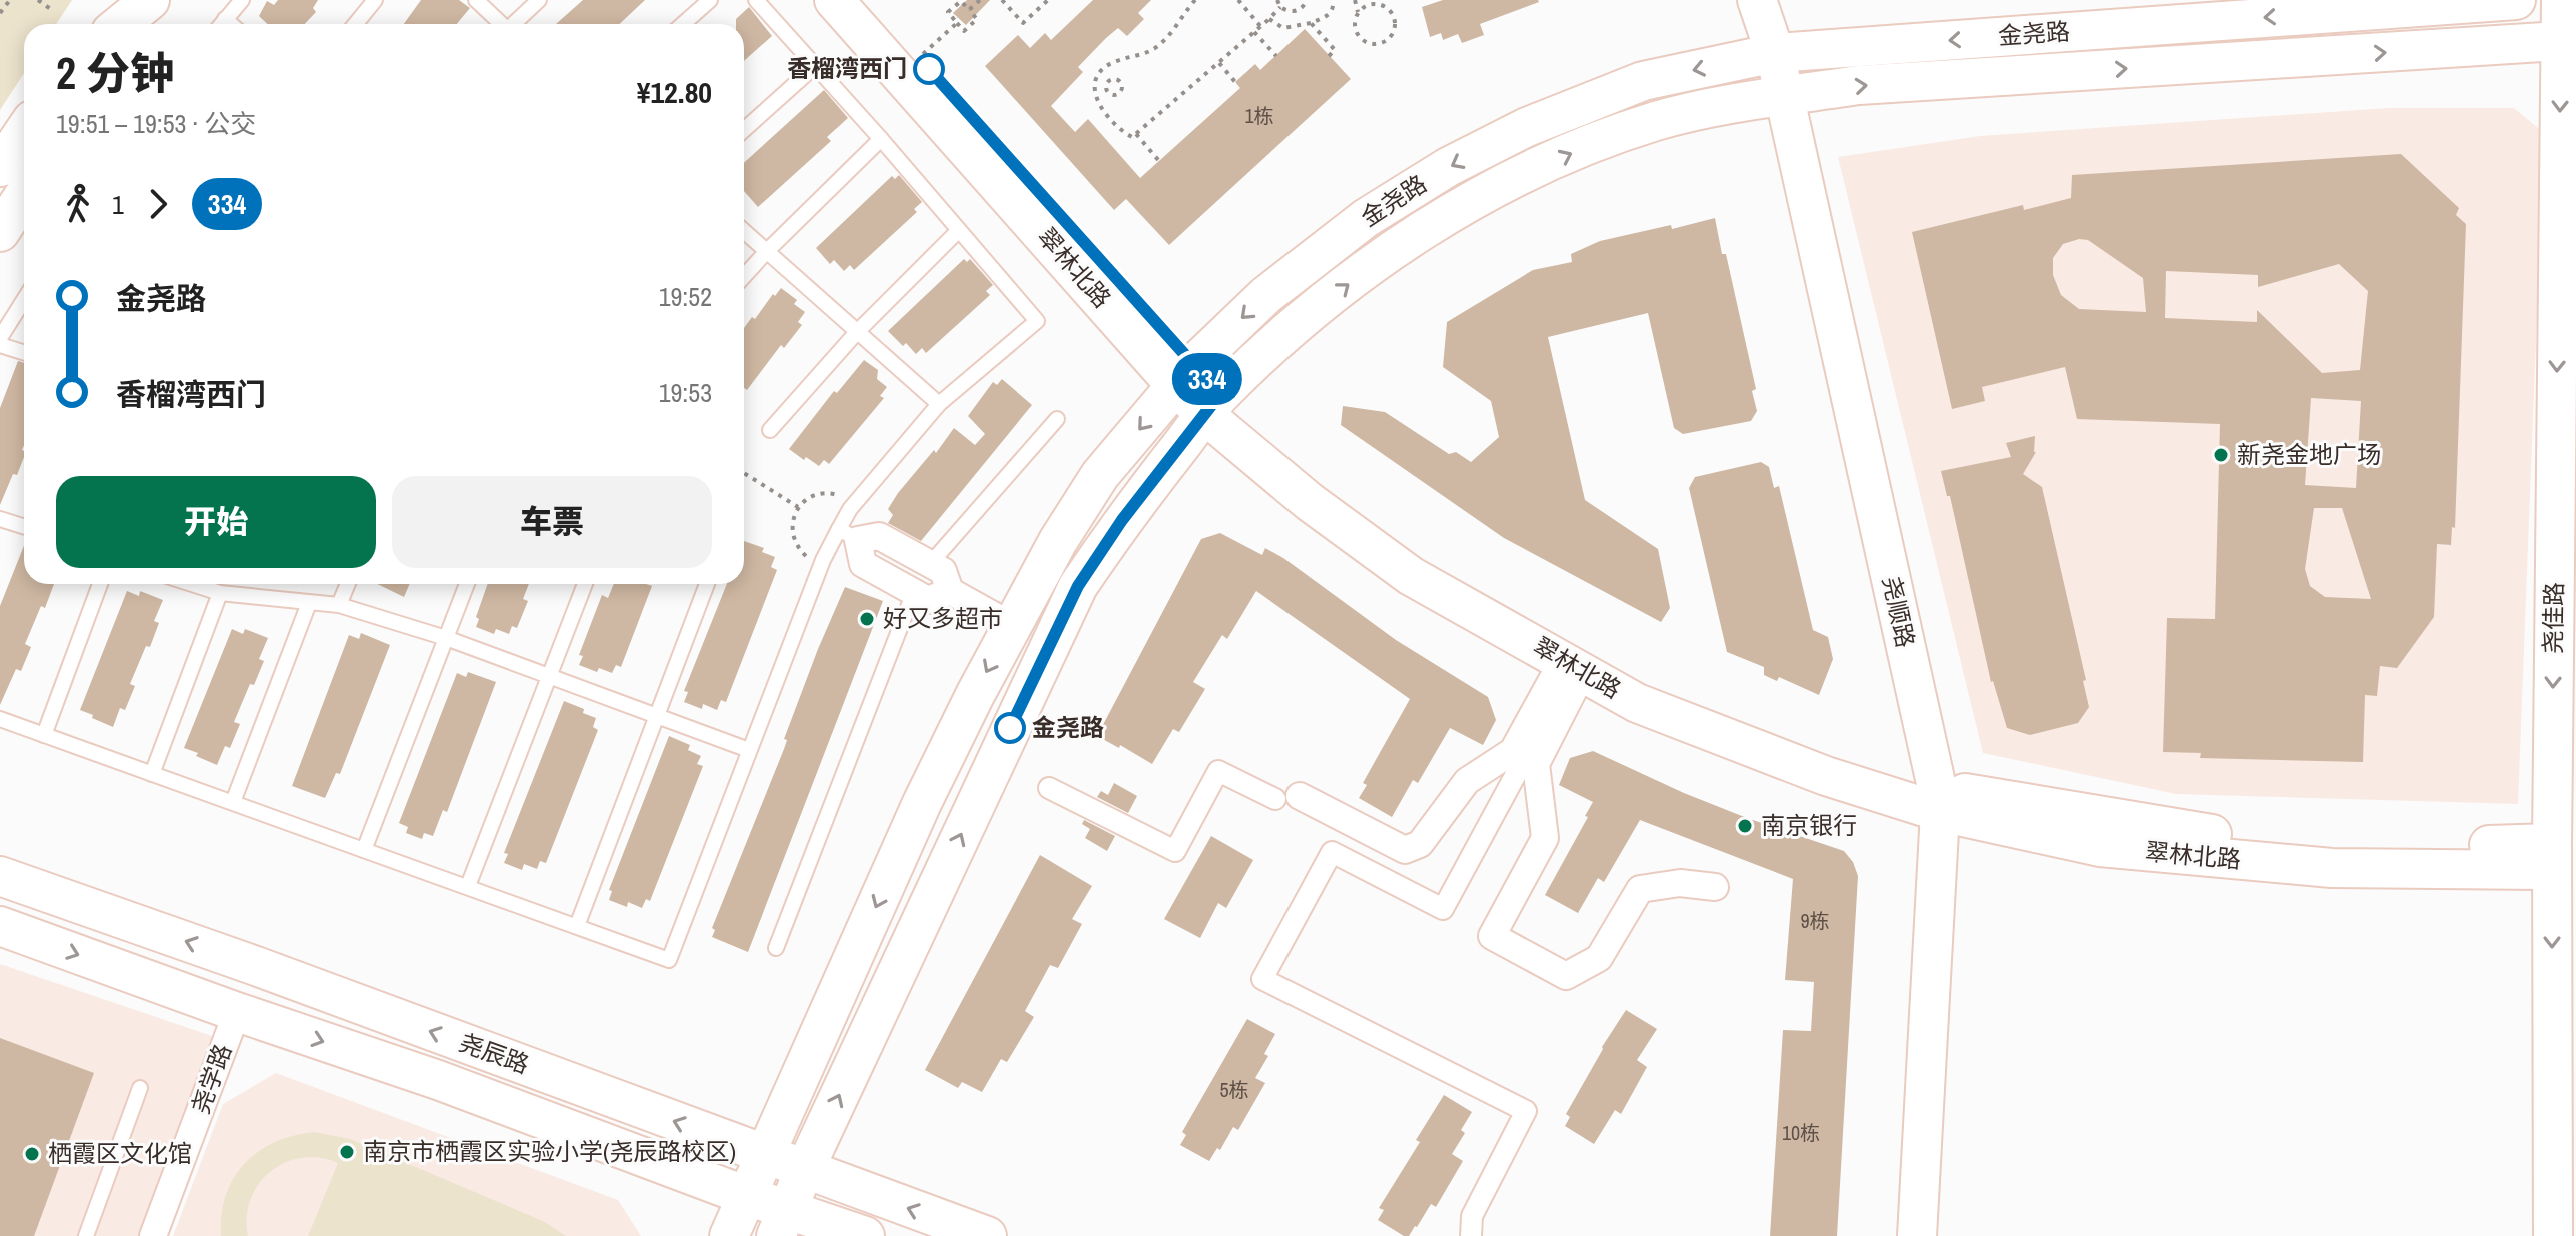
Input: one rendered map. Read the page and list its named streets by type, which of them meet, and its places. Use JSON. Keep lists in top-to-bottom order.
{
  "streets": {
    "main road": [
      "金尧路",
      "翠林北路",
      "尧顺路",
      "尧佳路",
      "尧辰路"
    ],
    "street": ["尧学路"]
  },
  "crossings": [
    ["金尧路", "翠林北路"],
    ["金尧路", "尧顺路"],
    ["金尧路", "尧佳路"],
    ["金尧路", "尧辰路"],
    ["翠林北路", "尧顺路"],
    ["翠林北路", "尧佳路"],
    ["尧辰路", "尧学路"]
  ],
  "one_way": ["尧佳路"],
  "places": [
    "香榴湾西门",
    "新尧金地广场",
    "好又多超市",
    "金尧路",
    "南京银行",
    "南京市栖霞区实验小学(尧辰路校区)",
    "栖霞区文化馆"
  ],
  "lines": ["bus line 334"],
  "house_numbers": [
    "1栋",
    "9栋",
    "5栋",
    "10栋"
  ],
  "page": {
    "on_map": "334",
    "heading": ["2 分钟", "19:51 – 19:53 · 公交", "¥12.80"],
    "legs": ["1", "334"],
    "list": [
      {
        "name": "金尧路",
        "value": "19:52"
      },
      {
        "name": "香榴湾西门",
        "value": "19:53"
      }
    ],
    "buttons": ["开始", "车票"]
  }
}
